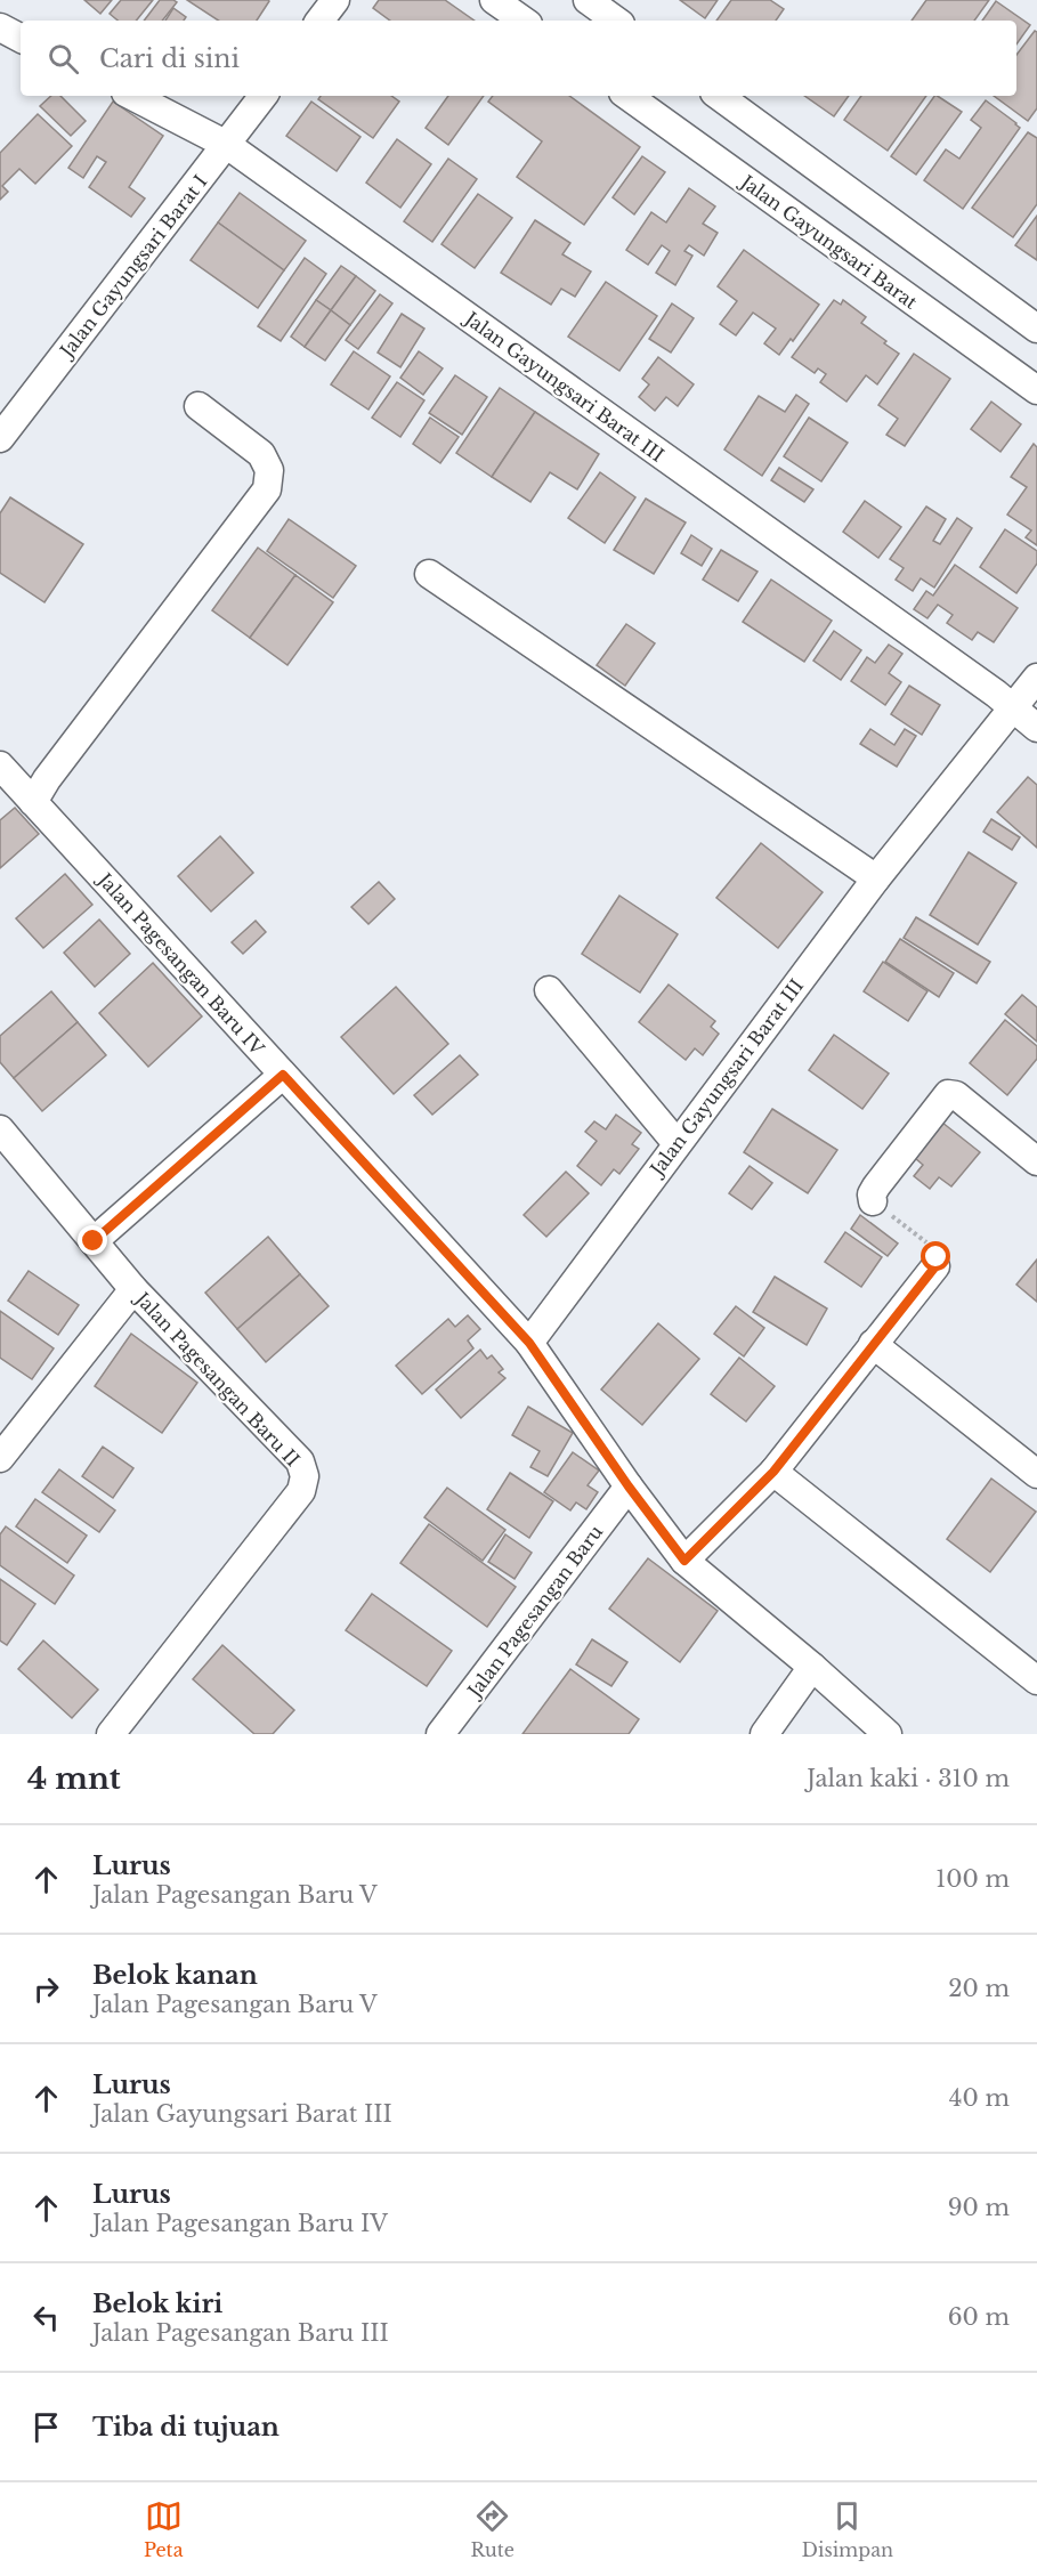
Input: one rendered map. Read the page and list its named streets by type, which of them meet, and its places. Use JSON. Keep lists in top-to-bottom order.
{
  "streets": {
    "street": [
      "Jalan Gayungsari Barat",
      "Jalan Gayungsari Barat I",
      "Jalan Gayungsari Barat III",
      "Jalan Pagesangan Baru IV",
      "Jalan Pagesangan Baru II",
      "Jalan Pagesangan Baru"
    ]
  },
  "crossings": [
    ["Jalan Gayungsari Barat I", "Jalan Gayungsari Barat III"],
    ["Jalan Gayungsari Barat III", "Jalan Pagesangan Baru IV"]
  ],
  "page": {
    "search": "Cari di sini",
    "heading": ["4 mnt", "Jalan kaki · 310 m"],
    "list": [
      ["Lurus", "Jalan Pagesangan Baru V", "100 m"],
      ["Belok kanan", "Jalan Pagesangan Baru V", "20 m"],
      ["Lurus", "Jalan Gayungsari Barat III", "40 m"],
      ["Lurus", "Jalan Pagesangan Baru IV", "90 m"],
      ["Belok kiri", "Jalan Pagesangan Baru III", "60 m"],
      "Tiba di tujuan"
    ],
    "nav": ["Peta", "Rute", "Disimpan"]
  }
}
